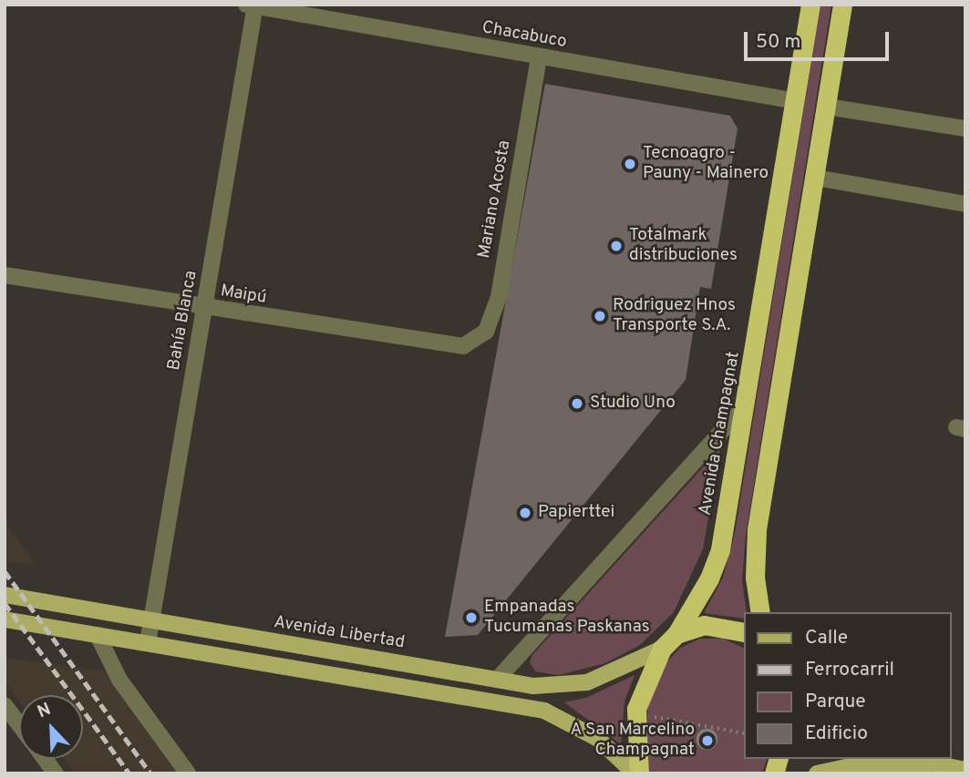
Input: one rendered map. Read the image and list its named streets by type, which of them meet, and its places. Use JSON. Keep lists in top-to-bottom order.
{
  "streets": {
    "highway": ["Avenida Champagnat"],
    "main road": ["Avenida Libertad"],
    "street": [
      "Chacabuco",
      "Mariano Acosta",
      "Maipú",
      "Bahía Blanca"
    ]
  },
  "crossings": [
    ["Chacabuco", "Mariano Acosta"],
    ["Chacabuco", "Bahía Blanca"],
    ["Chacabuco", "Avenida Champagnat"],
    ["Mariano Acosta", "Maipú"],
    ["Maipú", "Bahía Blanca"],
    ["Bahía Blanca", "Avenida Libertad"]
  ],
  "places": [
    "Tecnoagro - Pauny - Mainero",
    "Totalmark distribuciones",
    "Rodriguez Hnos Transporte S.A.",
    "Studio Uno",
    "Papierttei",
    "Empanadas Tucumanas Paskanas",
    "A San Marcelino Champagnat"
  ],
  "legend": [
    "Calle",
    "Ferrocarril",
    "Parque",
    "Edificio"
  ],
  "scale_bar": "50 m",
  "north": "top left"
}
